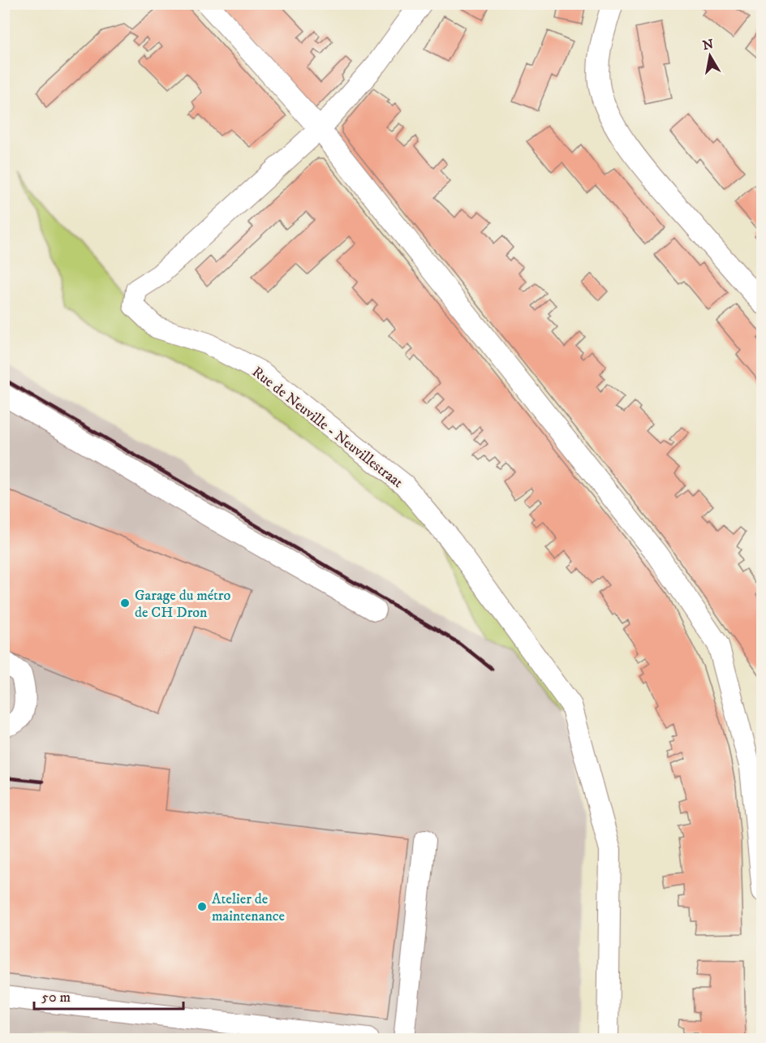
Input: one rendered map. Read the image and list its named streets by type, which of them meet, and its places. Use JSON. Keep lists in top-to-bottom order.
{
  "streets": {
    "street": ["Rue de Neuville - Neuvillestraat"]
  },
  "places": ["Garage du métro de CH Dron", "Atelier de maintenance"],
  "scale_bar": "50 m",
  "north": "top"
}
